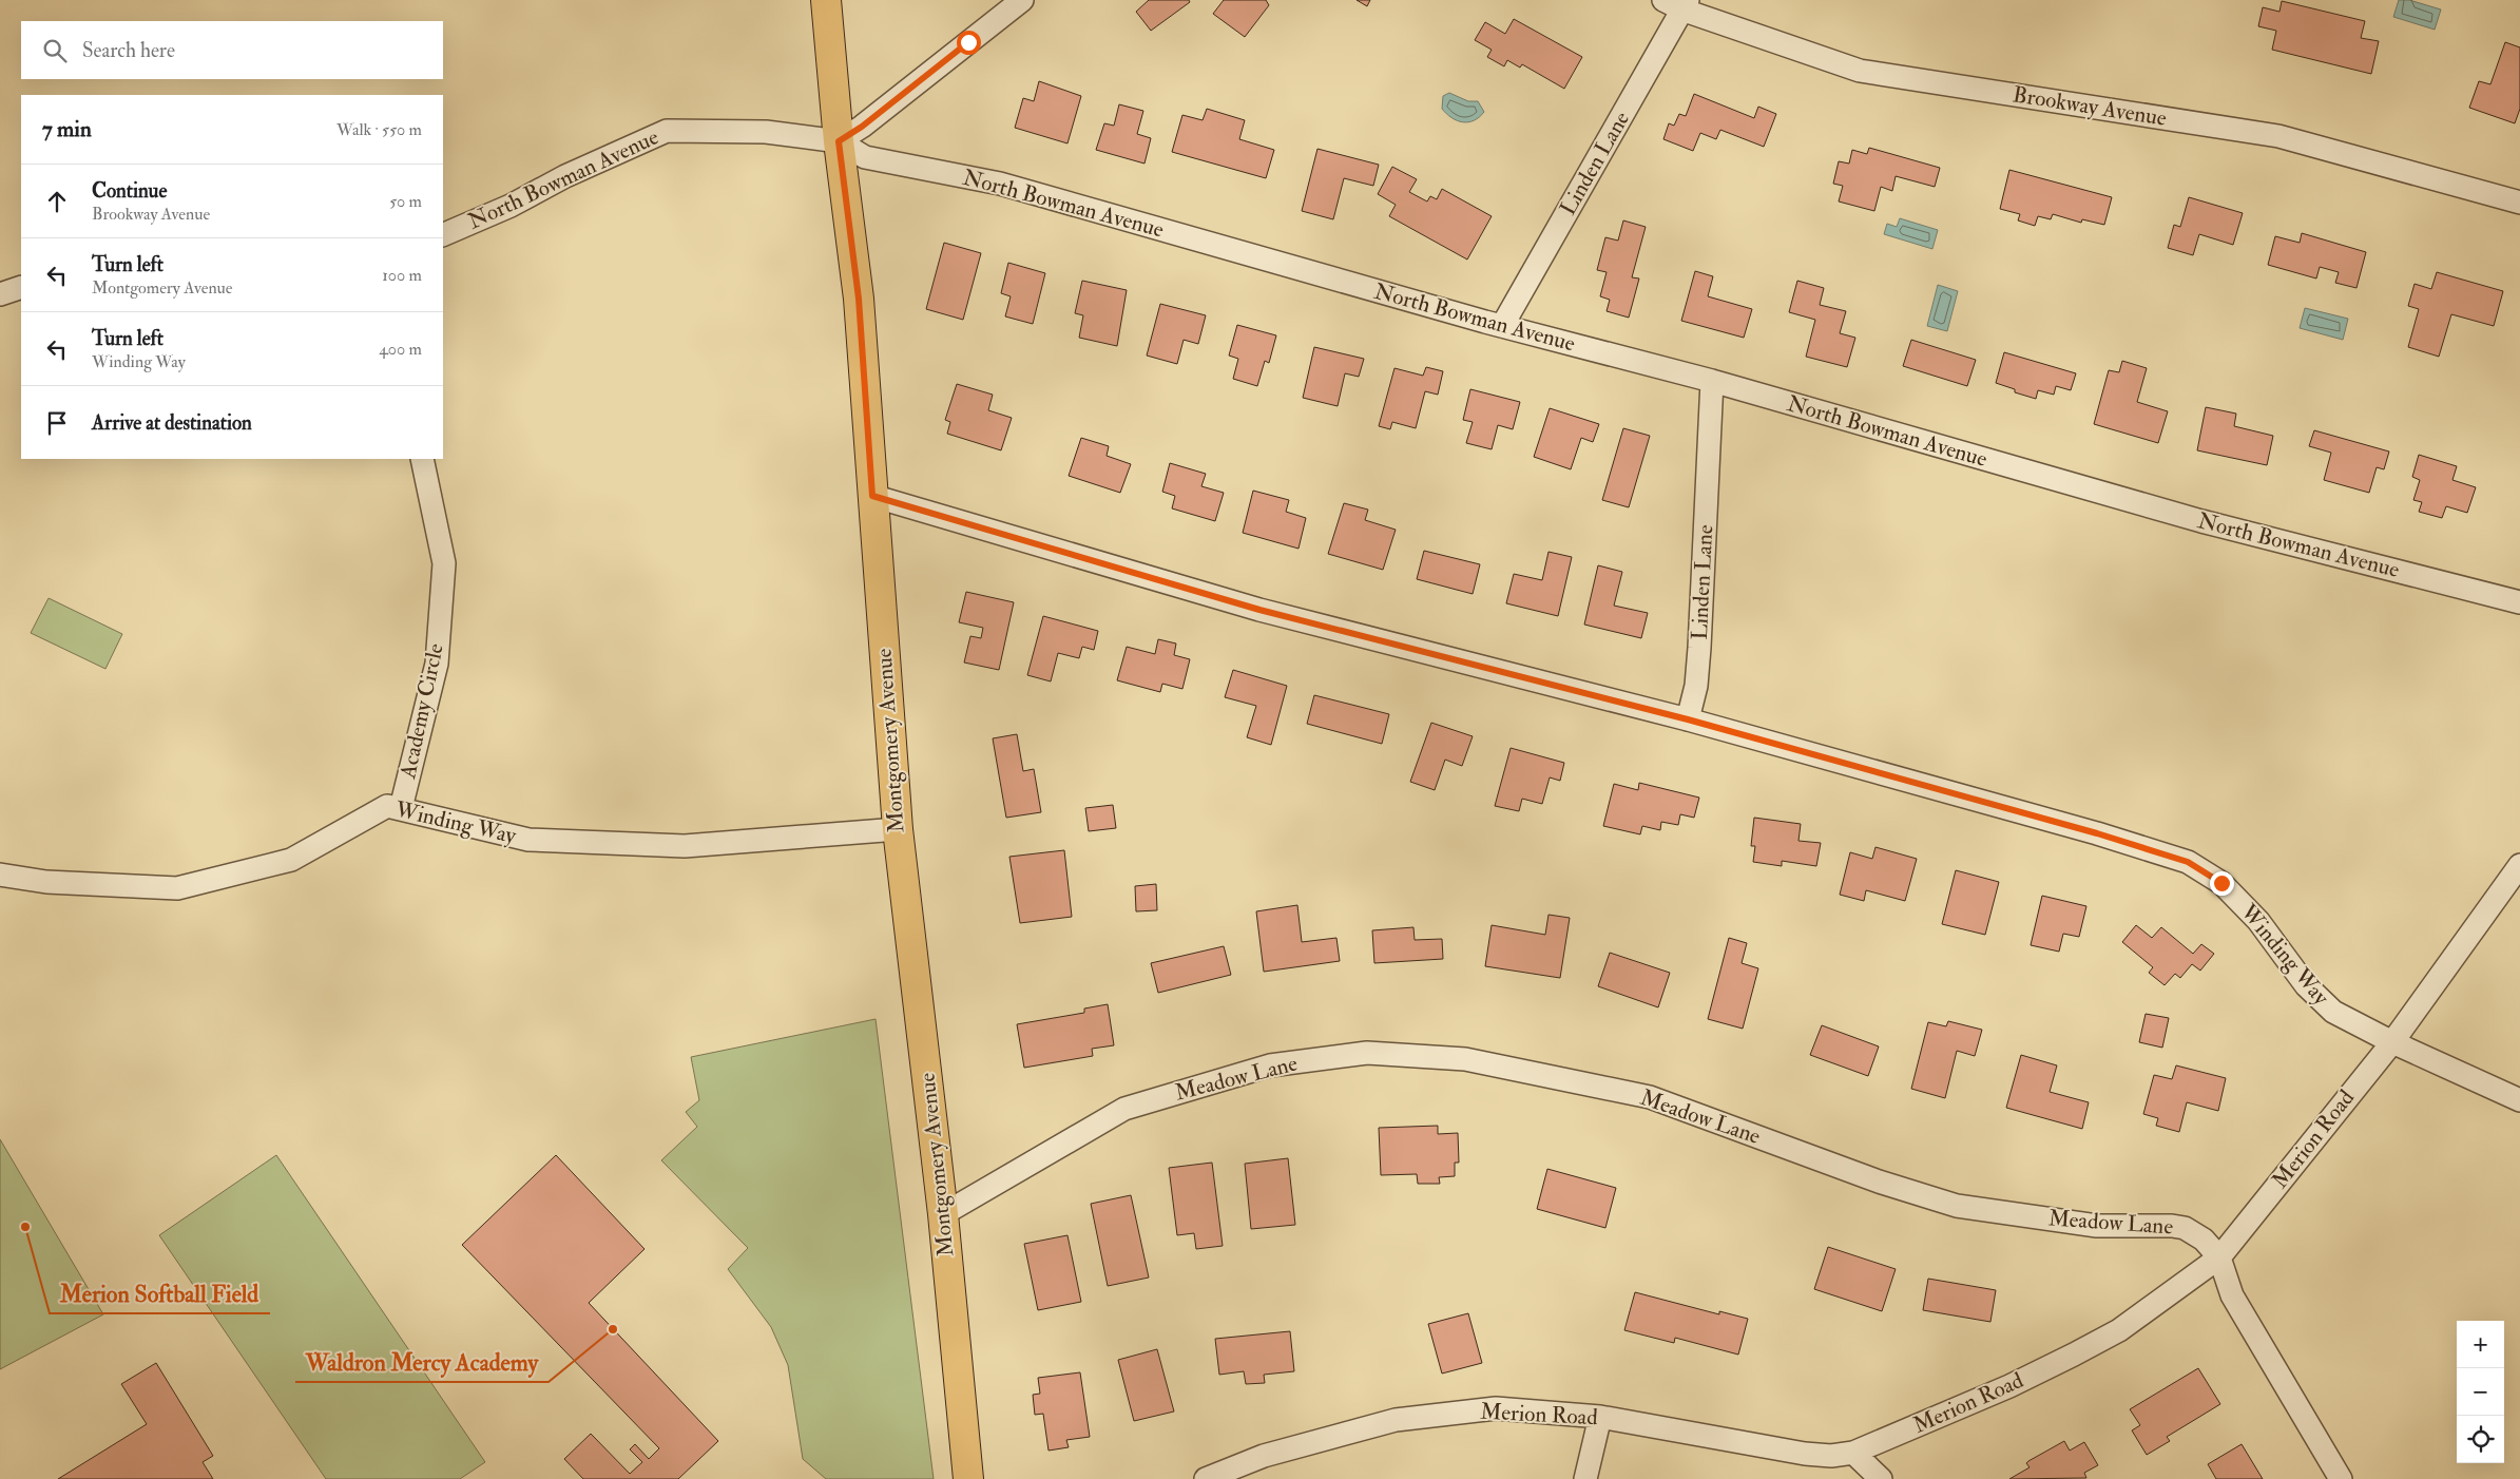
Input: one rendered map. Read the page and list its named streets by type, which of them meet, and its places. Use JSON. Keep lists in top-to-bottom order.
{
  "streets": {
    "main road": ["Montgomery Avenue"],
    "street": [
      "Brookway Avenue",
      "Linden Lane",
      "North Bowman Avenue",
      "Academy Circle",
      "Winding Way",
      "Meadow Lane",
      "Merion Road"
    ]
  },
  "crossings": [
    ["Brookway Avenue", "Linden Lane"],
    ["Linden Lane", "North Bowman Avenue"],
    ["Linden Lane", "Winding Way"],
    ["North Bowman Avenue", "Montgomery Avenue"],
    ["Academy Circle", "Winding Way"],
    ["Montgomery Avenue", "Winding Way"],
    ["Montgomery Avenue", "Meadow Lane"],
    ["Winding Way", "Merion Road"],
    ["Meadow Lane", "Merion Road"]
  ],
  "places": ["Merion Softball Field", "Waldron Mercy Academy"],
  "page": {
    "search": "Search here",
    "heading": ["7 min", "Walk · 550 m"],
    "list": [
      ["Continue", "Brookway Avenue", "50 m"],
      ["Turn left", "Montgomery Avenue", "100 m"],
      ["Turn left", "Winding Way", "400 m"],
      "Arrive at destination"
    ],
    "map_buttons": ["+", "−"]
  }
}
